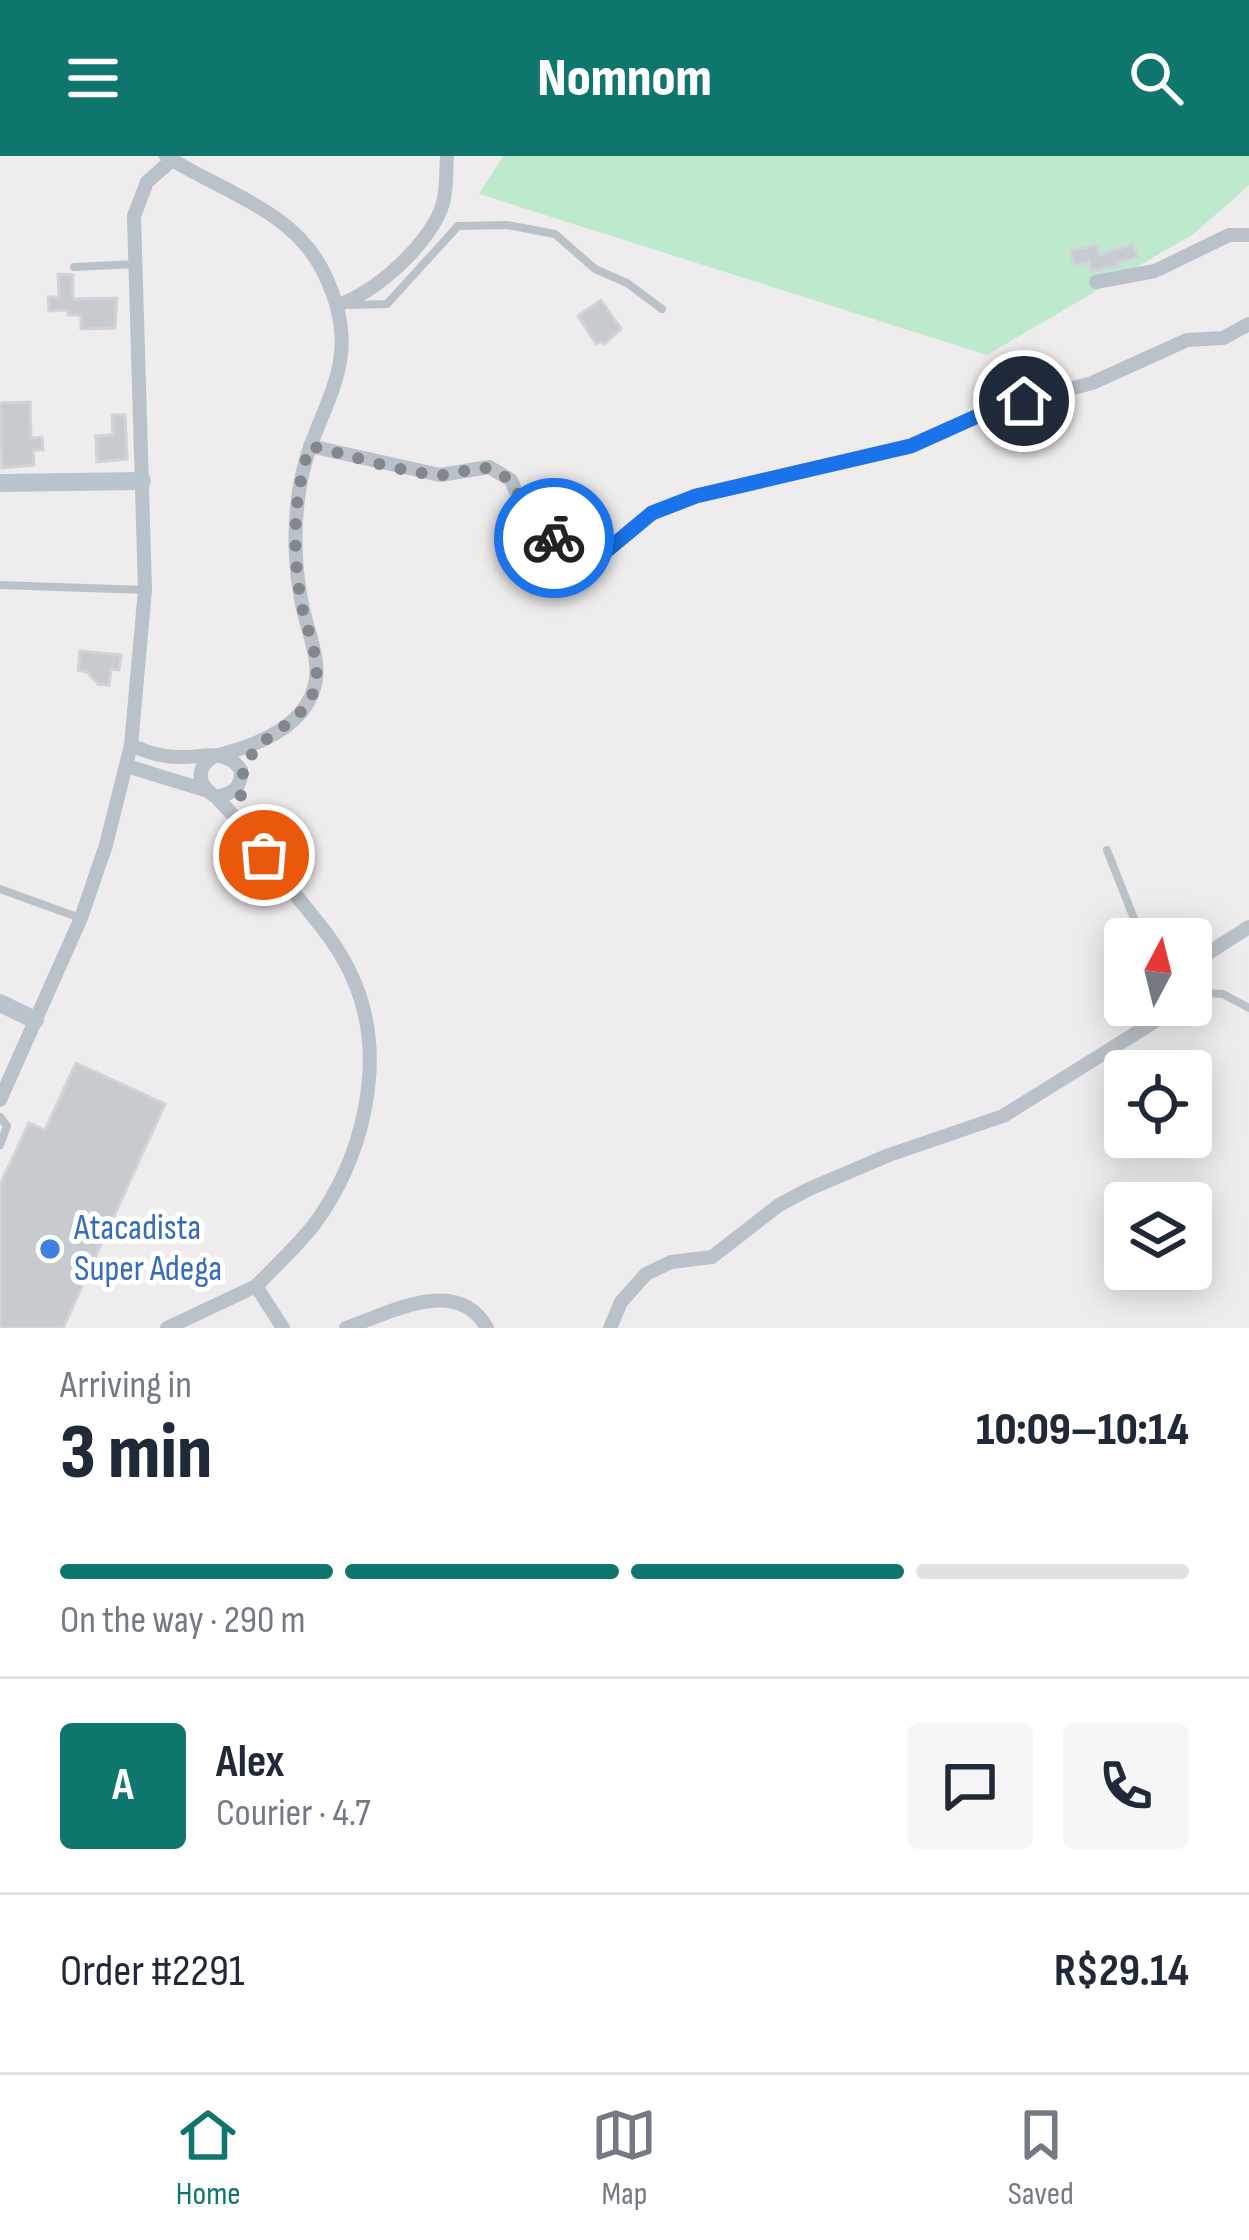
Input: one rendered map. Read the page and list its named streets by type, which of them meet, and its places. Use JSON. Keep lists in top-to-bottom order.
{
  "places": ["Atacadista Super Adega"],
  "north": "top",
  "page": {
    "header": "Nomnom",
    "heading": ["3 min", "Arriving in", "10:09–10:14"],
    "panel": [
      "Alex",
      "Courier · 4.7",
      "Order #2291",
      "R$29.14"
    ],
    "bar": "On the way · 290 m",
    "round": "A",
    "tabs": ["Home", "Map", "Saved"]
  }
}
